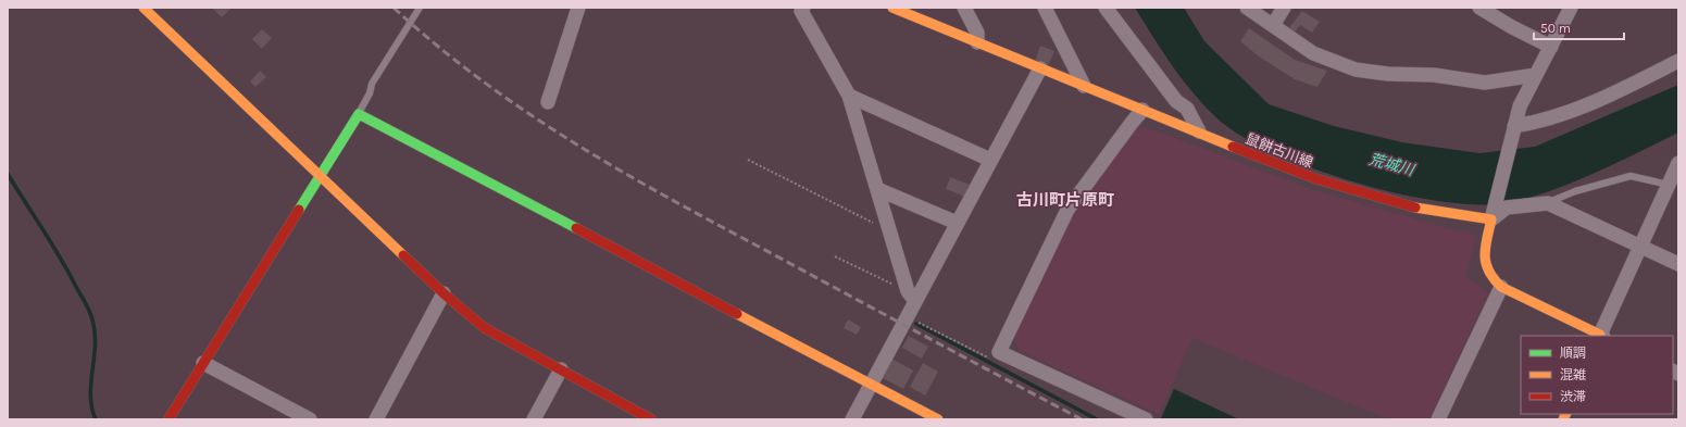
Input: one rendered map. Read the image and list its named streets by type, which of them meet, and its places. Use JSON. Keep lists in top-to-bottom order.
{
  "streets": {
    "street": ["鼠餅古川線"]
  },
  "districts": ["古川町片原町"],
  "water": ["荒城川"],
  "legend": ["順調", "混雑", "渋滞"],
  "scale_bar": "50 m"
}
